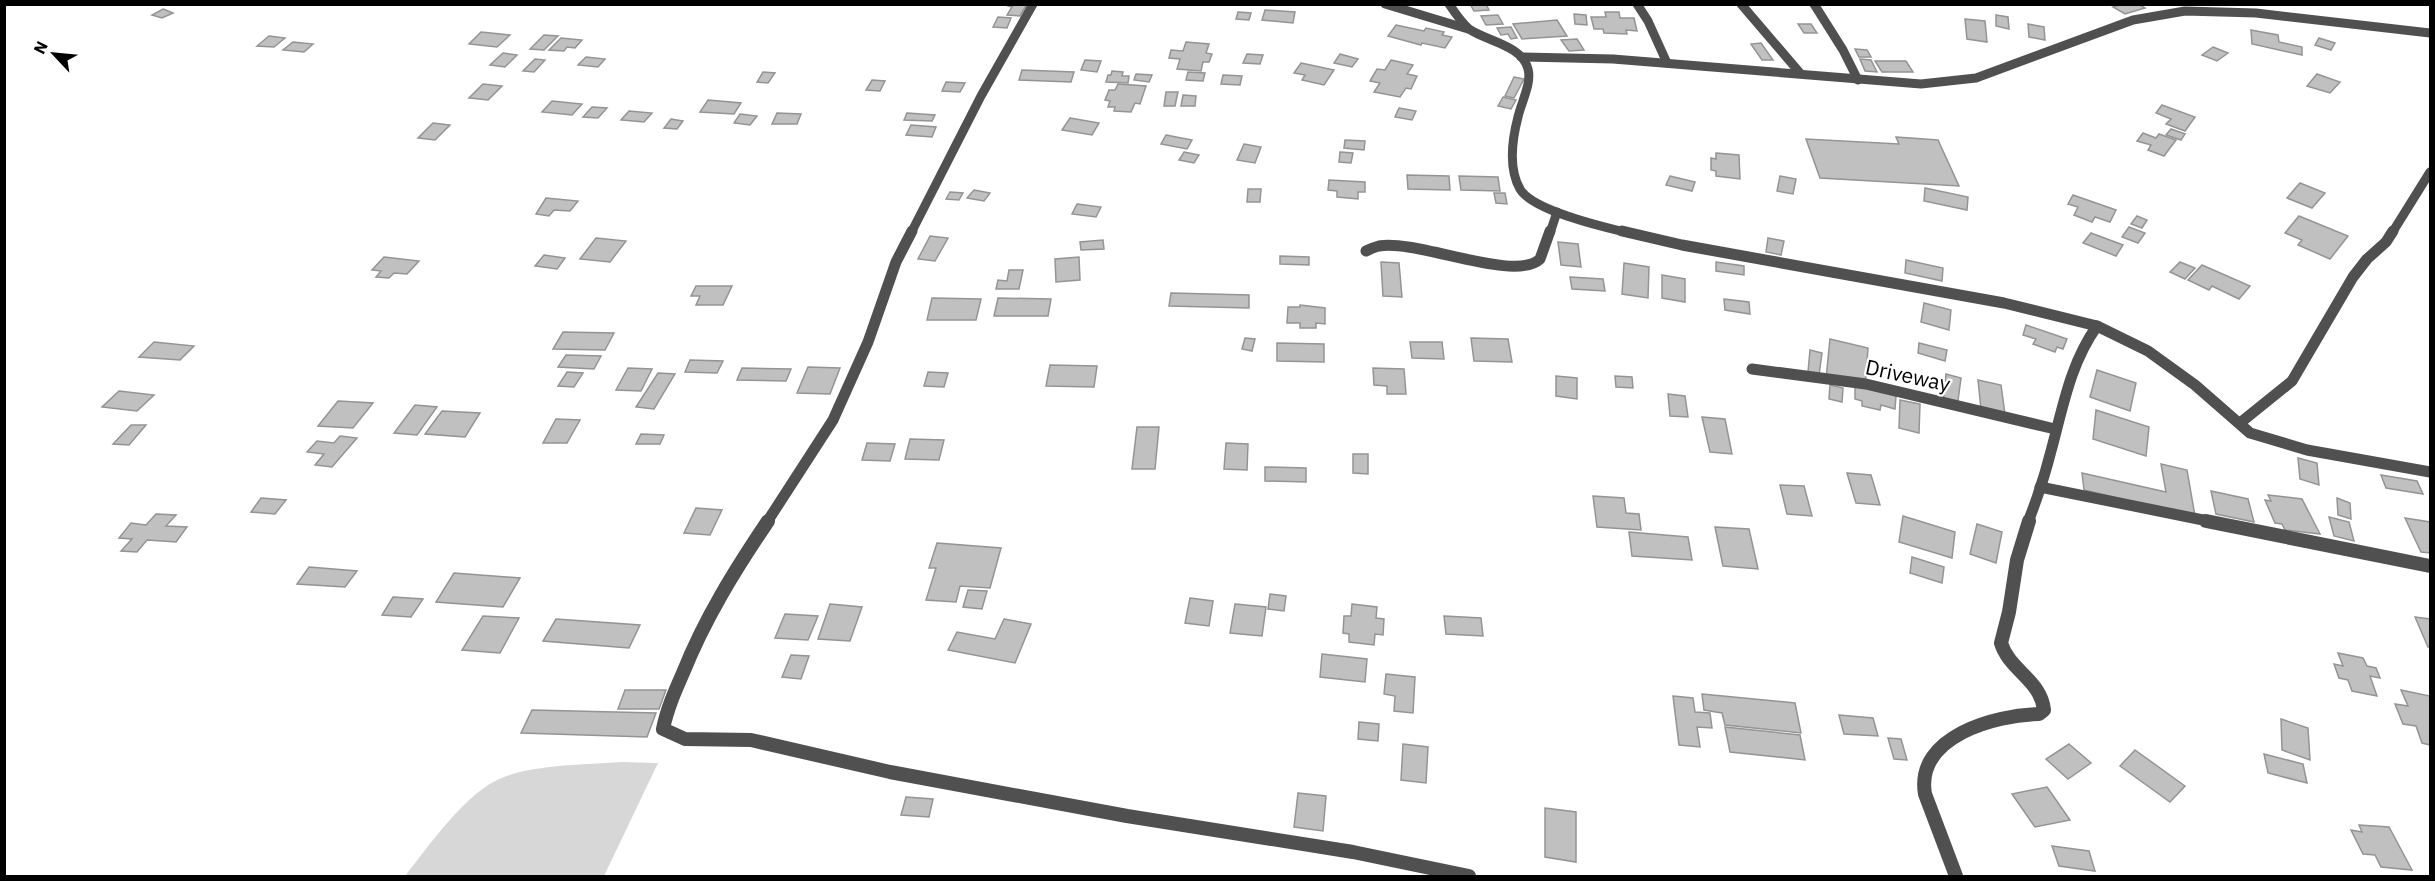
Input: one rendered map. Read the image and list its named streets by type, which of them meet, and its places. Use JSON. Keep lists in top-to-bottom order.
{
  "streets": {
    "street": ["Driveway"]
  },
  "north": "top left"
}
